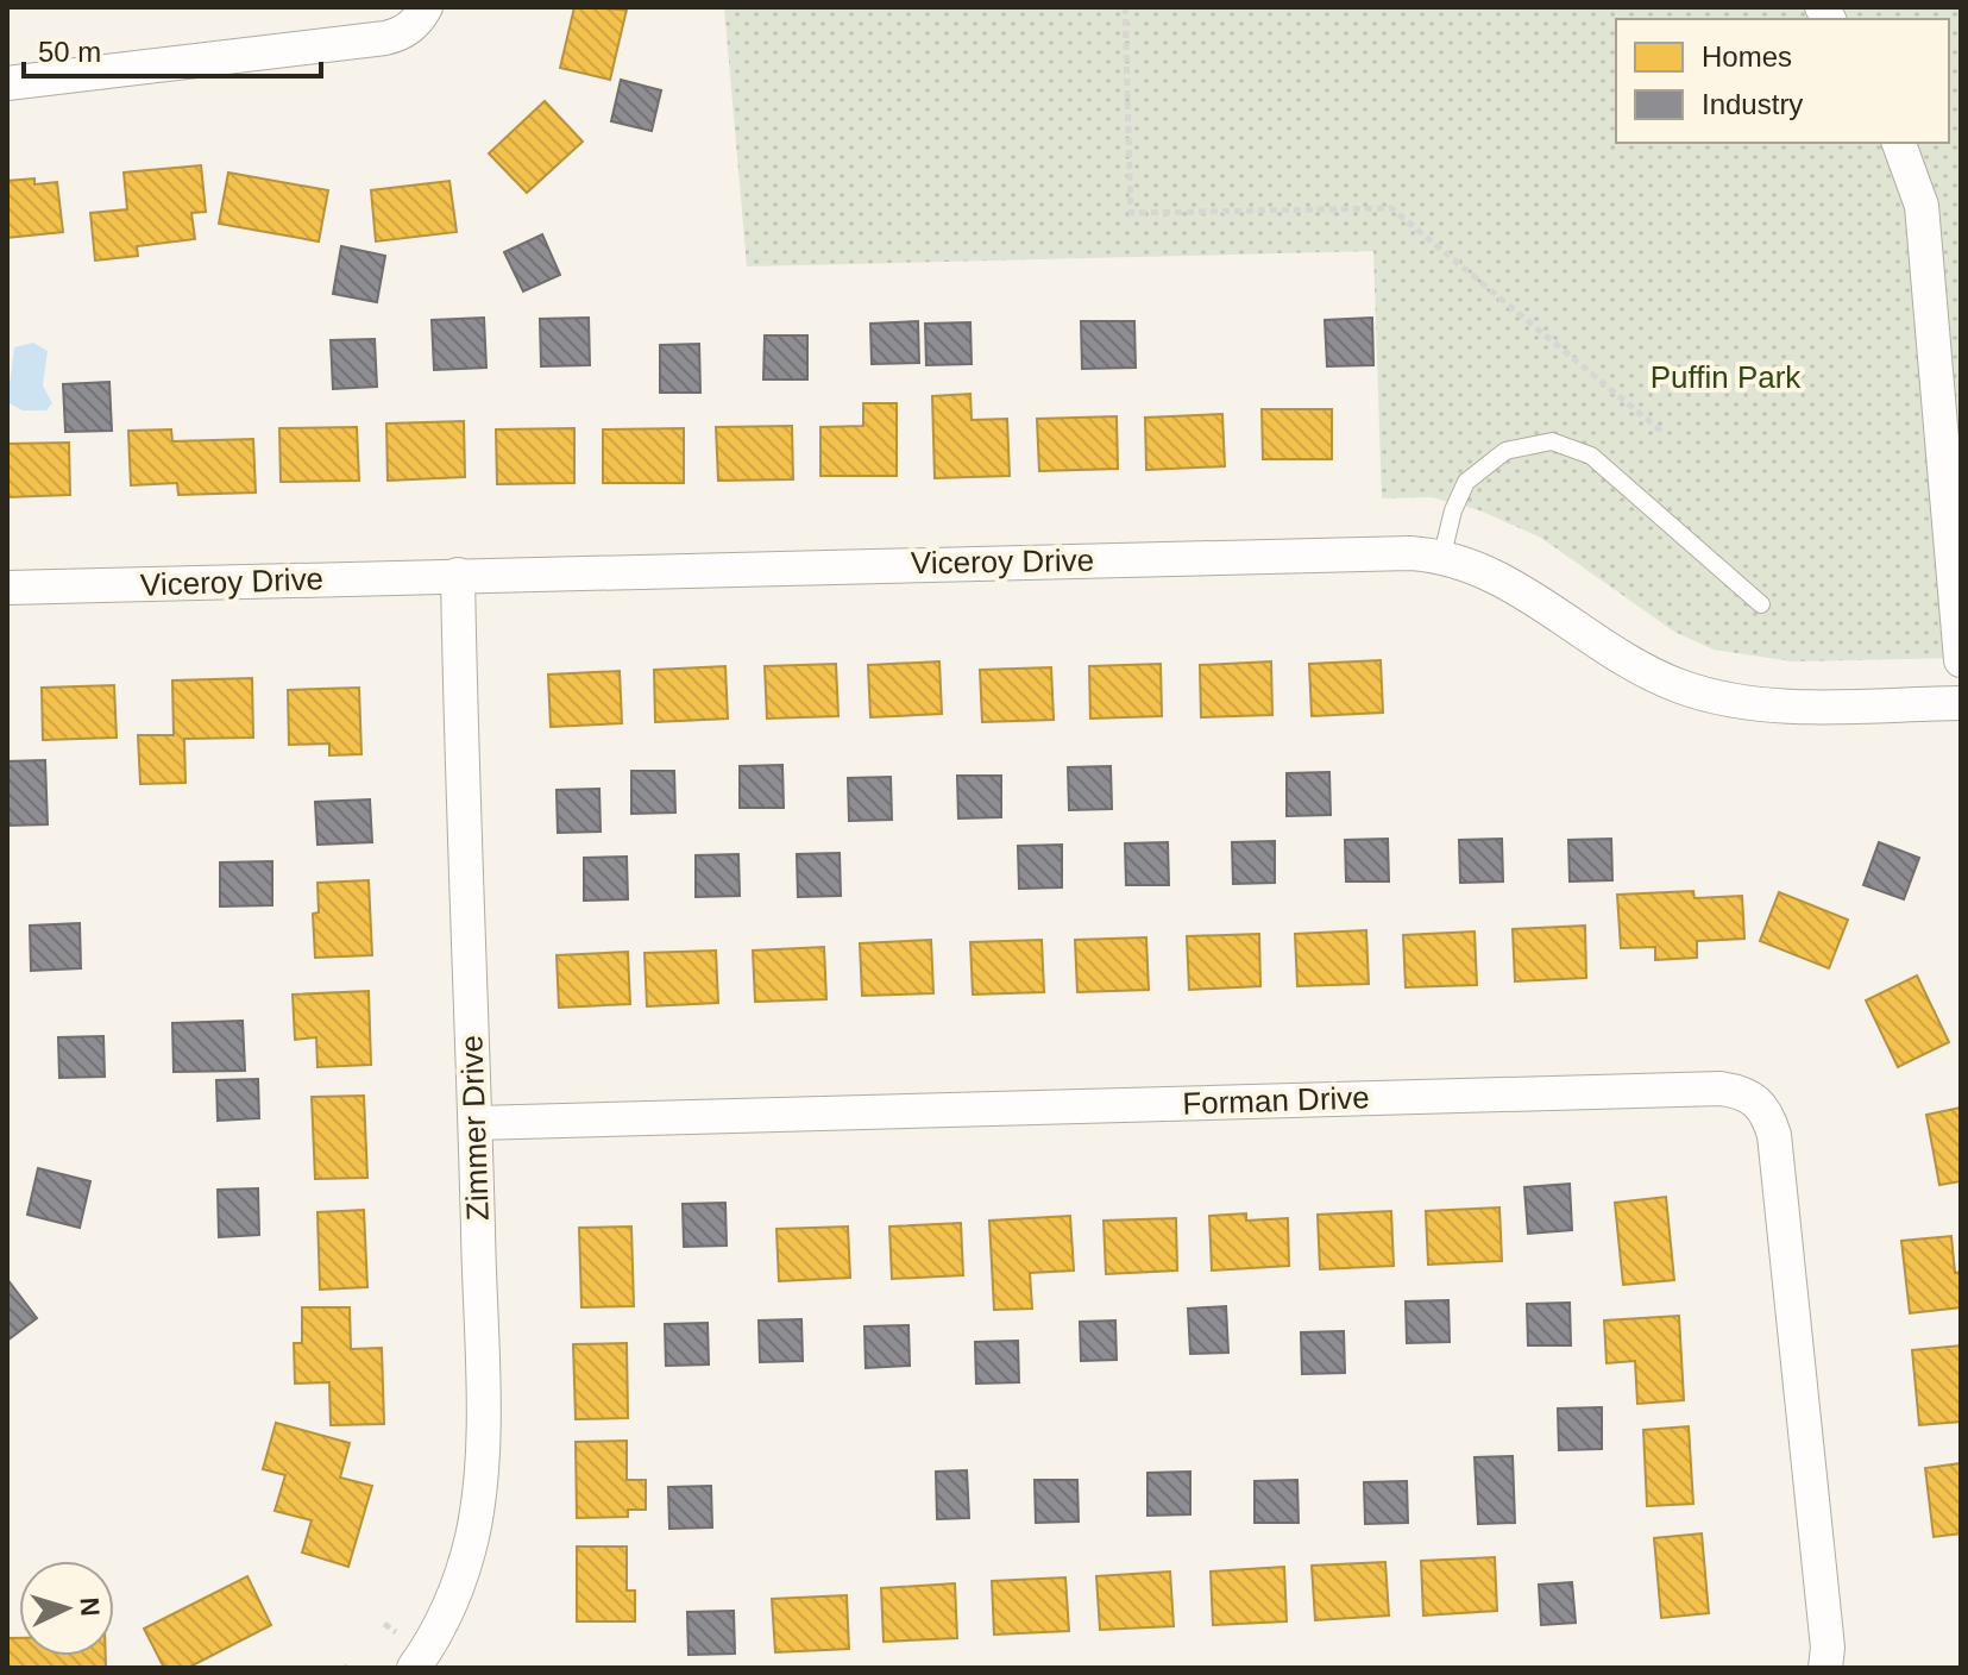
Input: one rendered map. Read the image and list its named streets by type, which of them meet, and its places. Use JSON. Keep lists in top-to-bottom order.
{
  "streets": {
    "street": ["Viceroy Drive", "Forman Drive", "Zimmer Drive"]
  },
  "crossings": [
    ["Viceroy Drive", "Zimmer Drive"],
    ["Forman Drive", "Zimmer Drive"]
  ],
  "parks": ["Puffin Park"],
  "legend": ["Homes", "Industry"],
  "scale_bar": "50 m",
  "north": "right"
}
